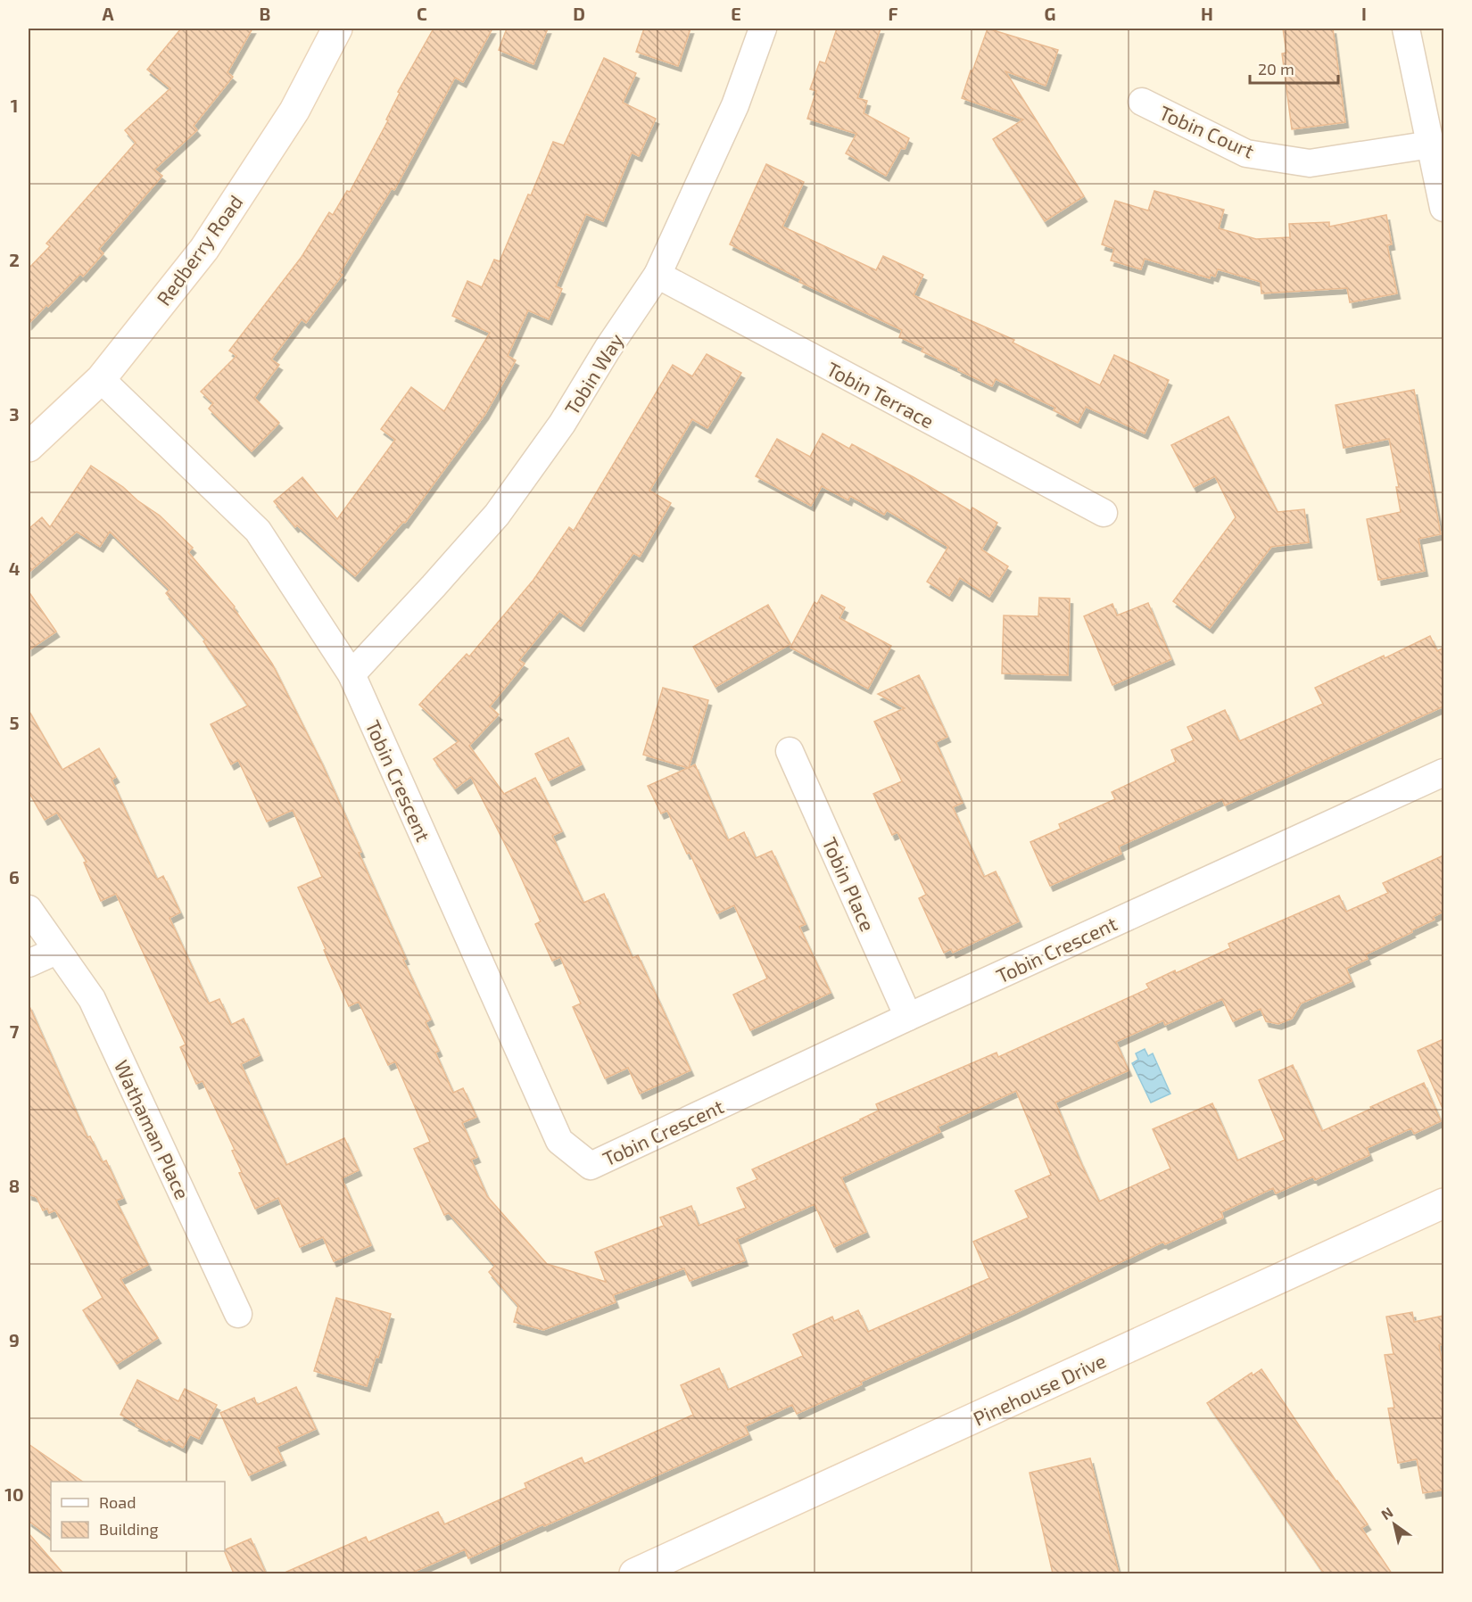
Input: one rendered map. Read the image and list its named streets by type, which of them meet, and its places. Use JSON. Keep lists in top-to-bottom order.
{
  "streets": {
    "street": [
      "Tobin Court",
      "Redberry Road",
      "Tobin Way",
      "Tobin Terrace",
      "Tobin Crescent",
      "Tobin Place",
      "Wathaman Place",
      "Pinehouse Drive"
    ]
  },
  "crossings": [
    ["Redberry Road", "Tobin Crescent"],
    ["Tobin Way", "Tobin Terrace"],
    ["Tobin Way", "Tobin Crescent"],
    ["Tobin Crescent", "Tobin Place"]
  ],
  "legend": ["Road", "Building"],
  "scale_bar": "20 m",
  "north": "top left",
  "grid": {
    "columns": [
      "A",
      "B",
      "C",
      "D",
      "E",
      "F",
      "G",
      "H",
      "I"
    ],
    "rows": [
      "1",
      "2",
      "3",
      "4",
      "5",
      "6",
      "7",
      "8",
      "9",
      "10"
    ]
  }
}
